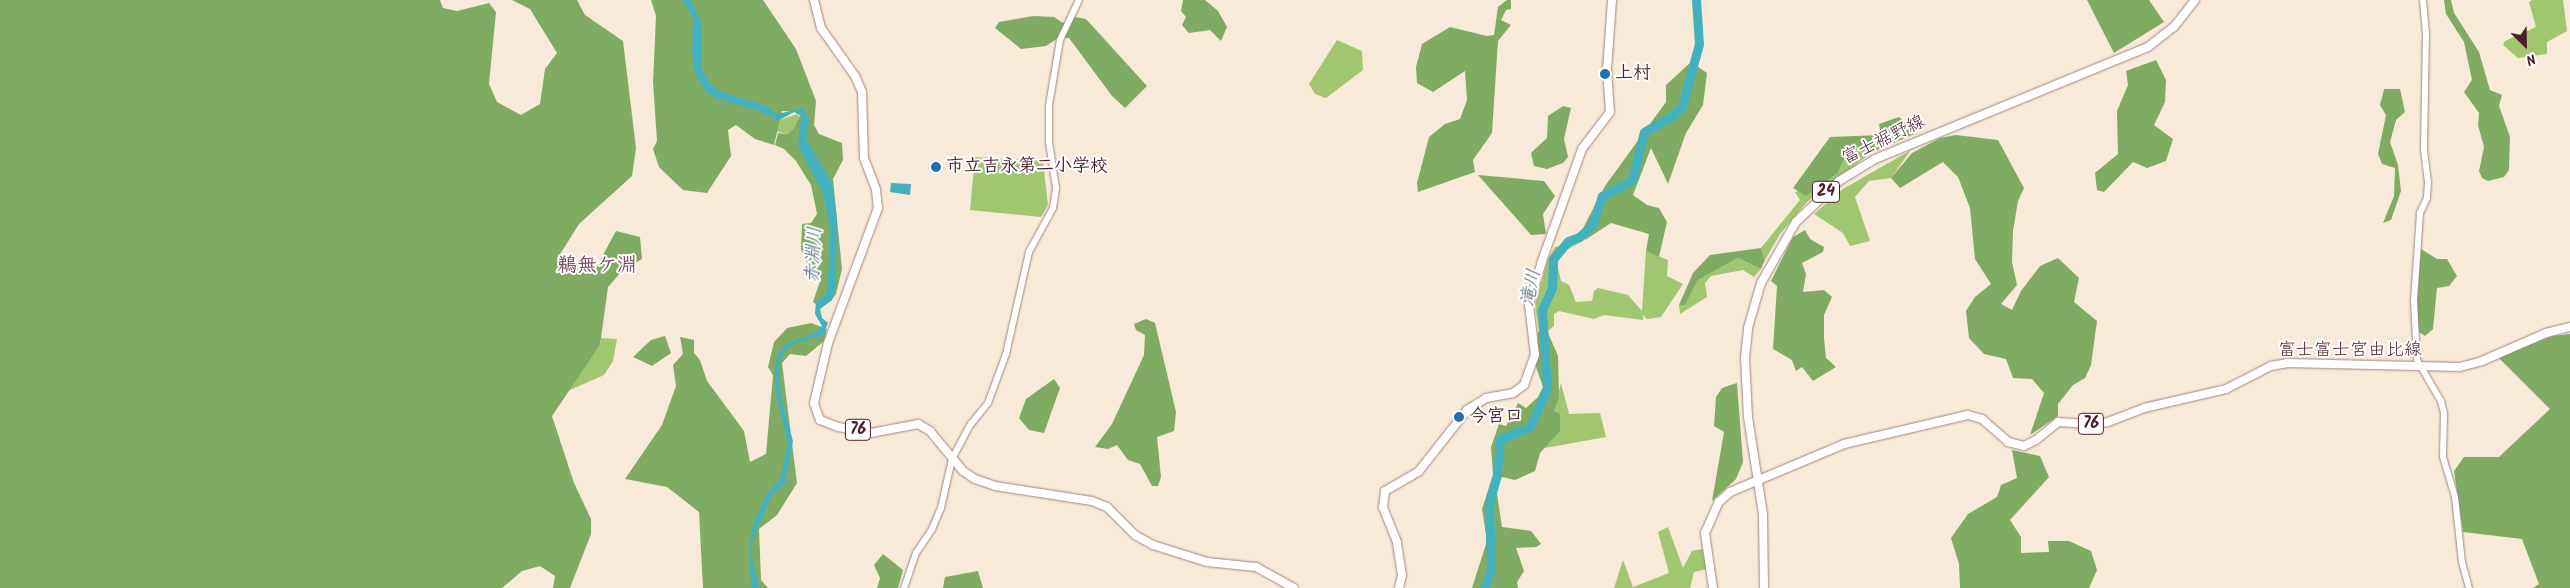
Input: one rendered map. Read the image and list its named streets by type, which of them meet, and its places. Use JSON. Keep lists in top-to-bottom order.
{
  "streets": {
    "main road": [
      "富士裾野線",
      "24",
      "富士富士宮由比線",
      "76"
    ]
  },
  "crossings": [
    ["富士裾野線", "富士富士宮由比線"]
  ],
  "districts": ["鵜無ケ淵"],
  "water": ["赤淵川", "滝川"],
  "places": ["上村", "市立吉永第二小学校", "今宮口"],
  "north": "bottom right"
}
